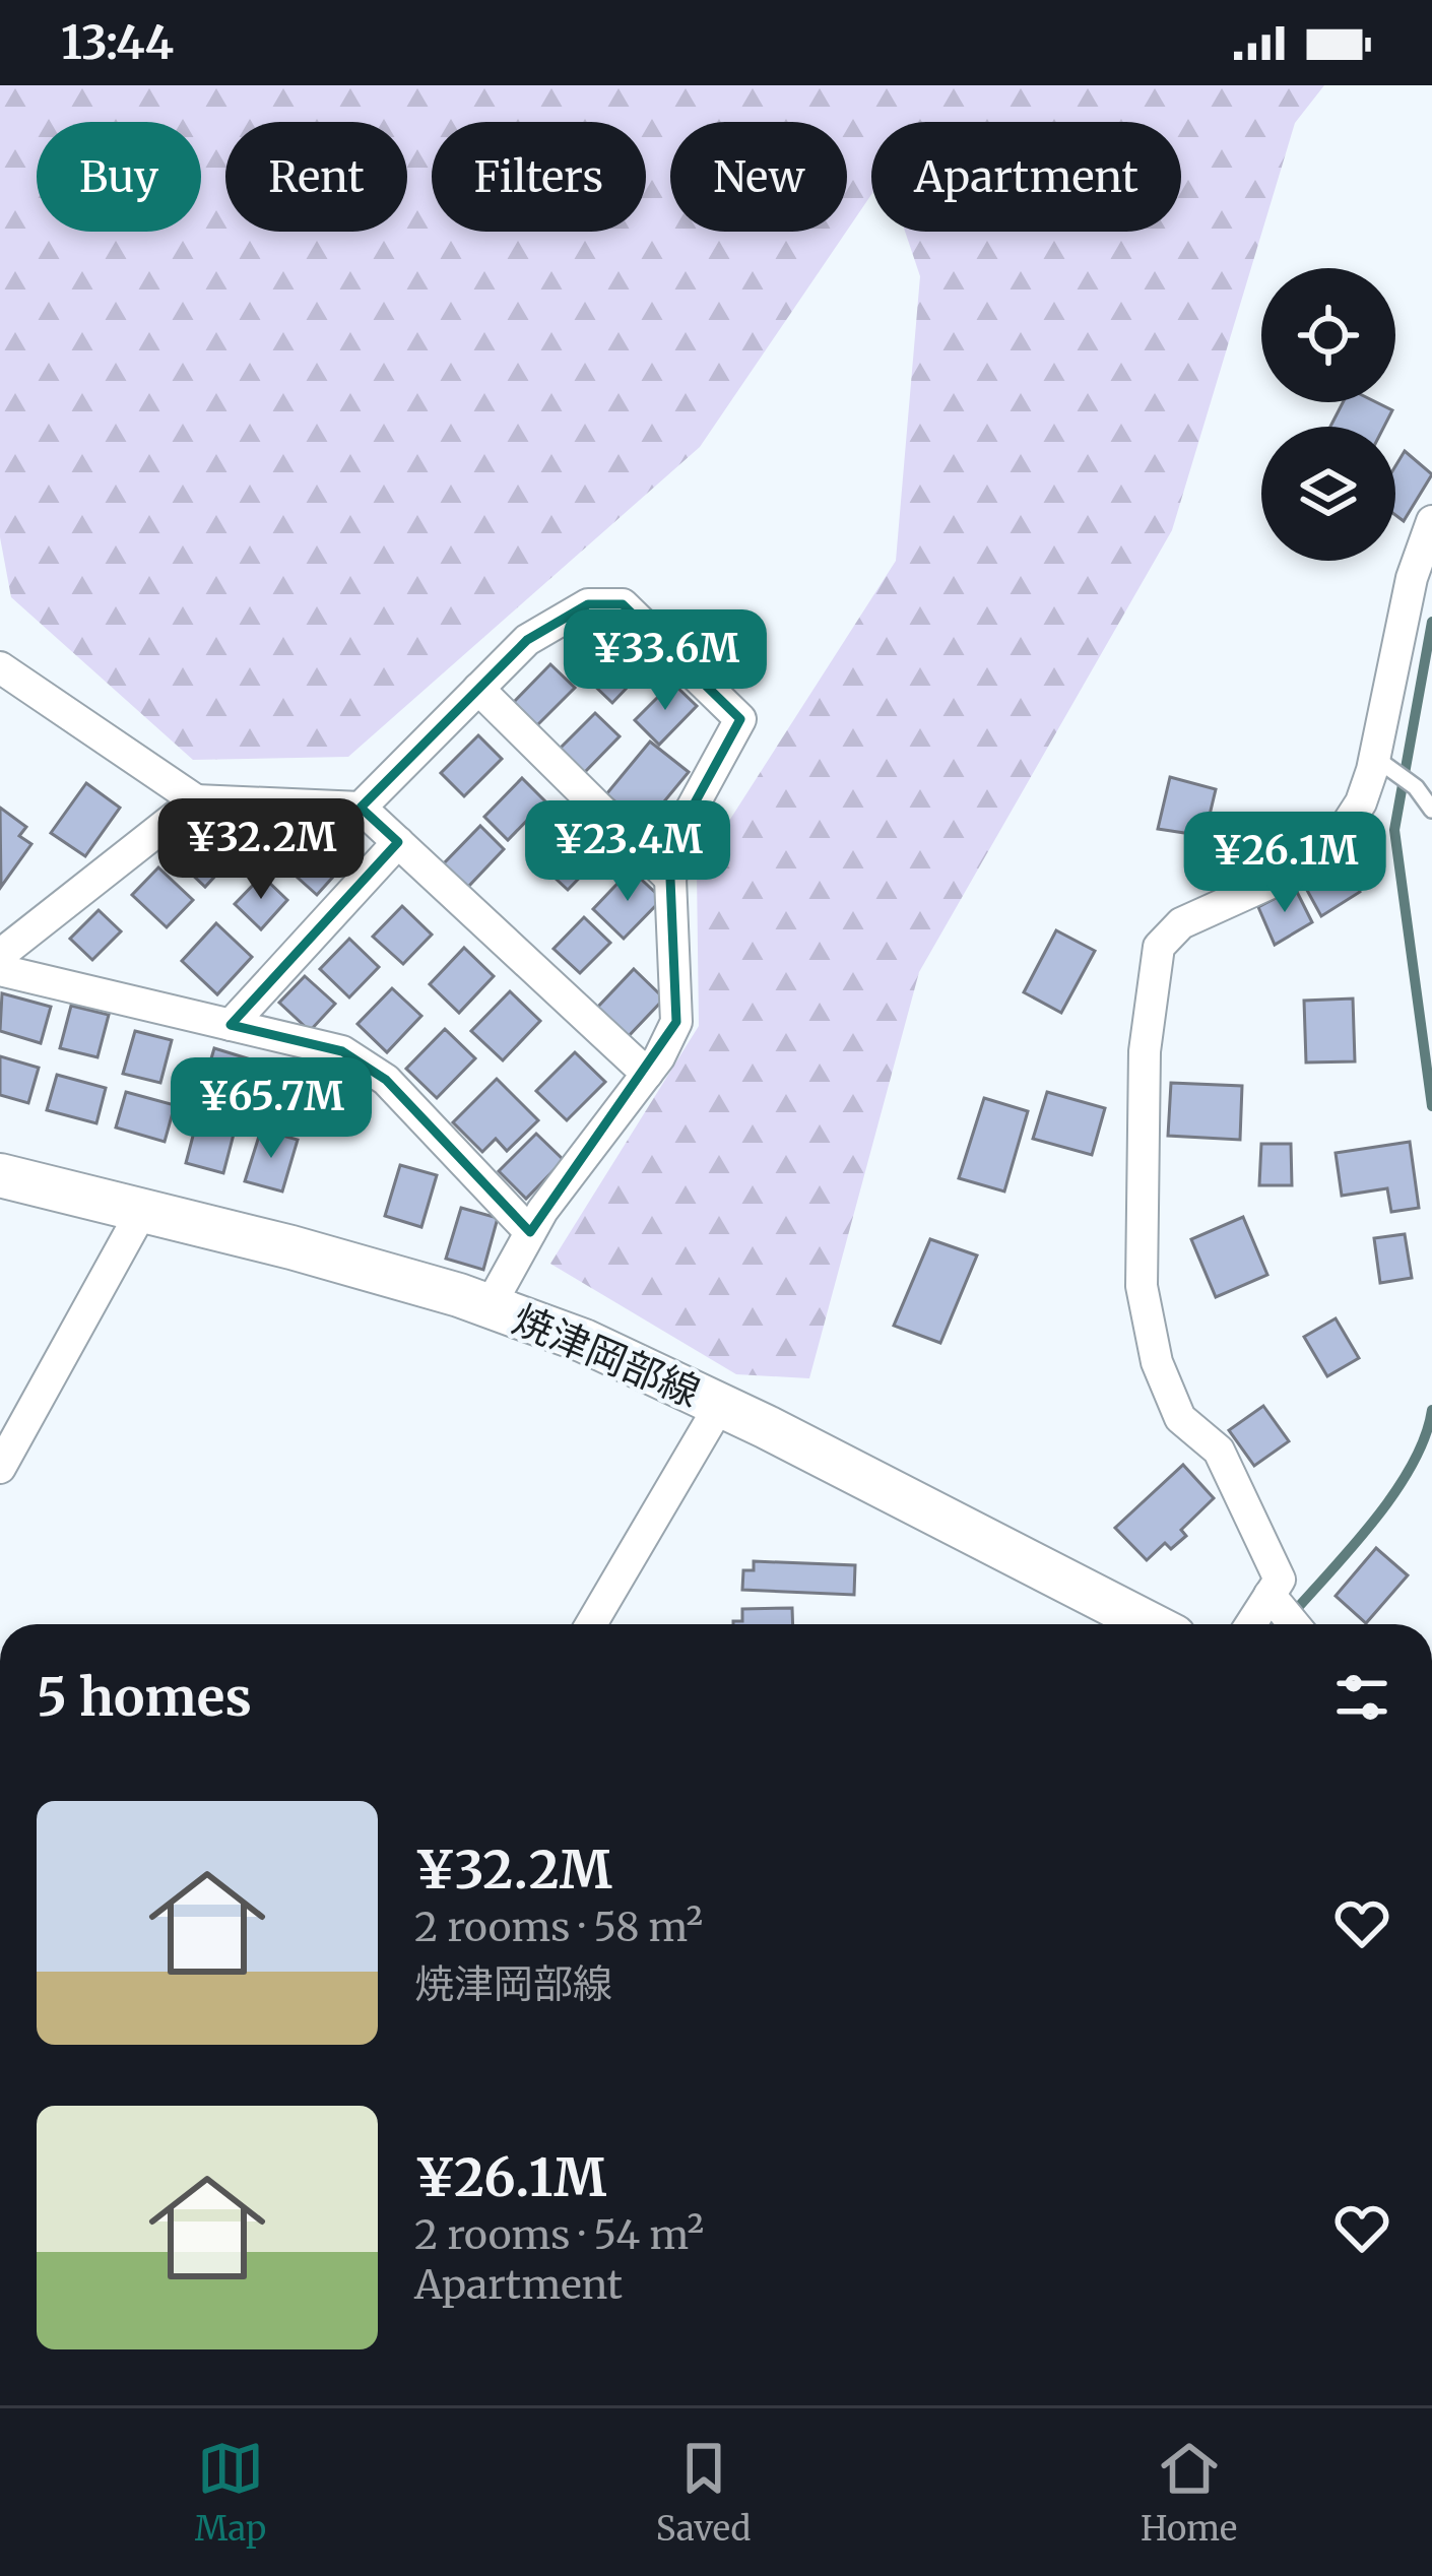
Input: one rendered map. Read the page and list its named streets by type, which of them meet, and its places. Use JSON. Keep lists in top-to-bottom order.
{
  "streets": {
    "main road": ["焼津岡部線"]
  },
  "page": {
    "status": "13:44",
    "chip": [
      "Buy",
      "Rent",
      "Filters",
      "New",
      "Apartment"
    ],
    "price": [
      "¥33.6M",
      "¥32.2M",
      "¥23.4M",
      "¥26.1M",
      "¥65.7M"
    ],
    "heading": "5 homes",
    "list": [
      {
        "name": "¥32.2M",
        "note": "2 rooms · 58 m² · 焼津岡部線"
      },
      {
        "name": "¥26.1M",
        "note": "2 rooms · 54 m² · Apartment"
      }
    ],
    "tabs": ["Map", "Saved", "Home"]
  }
}
